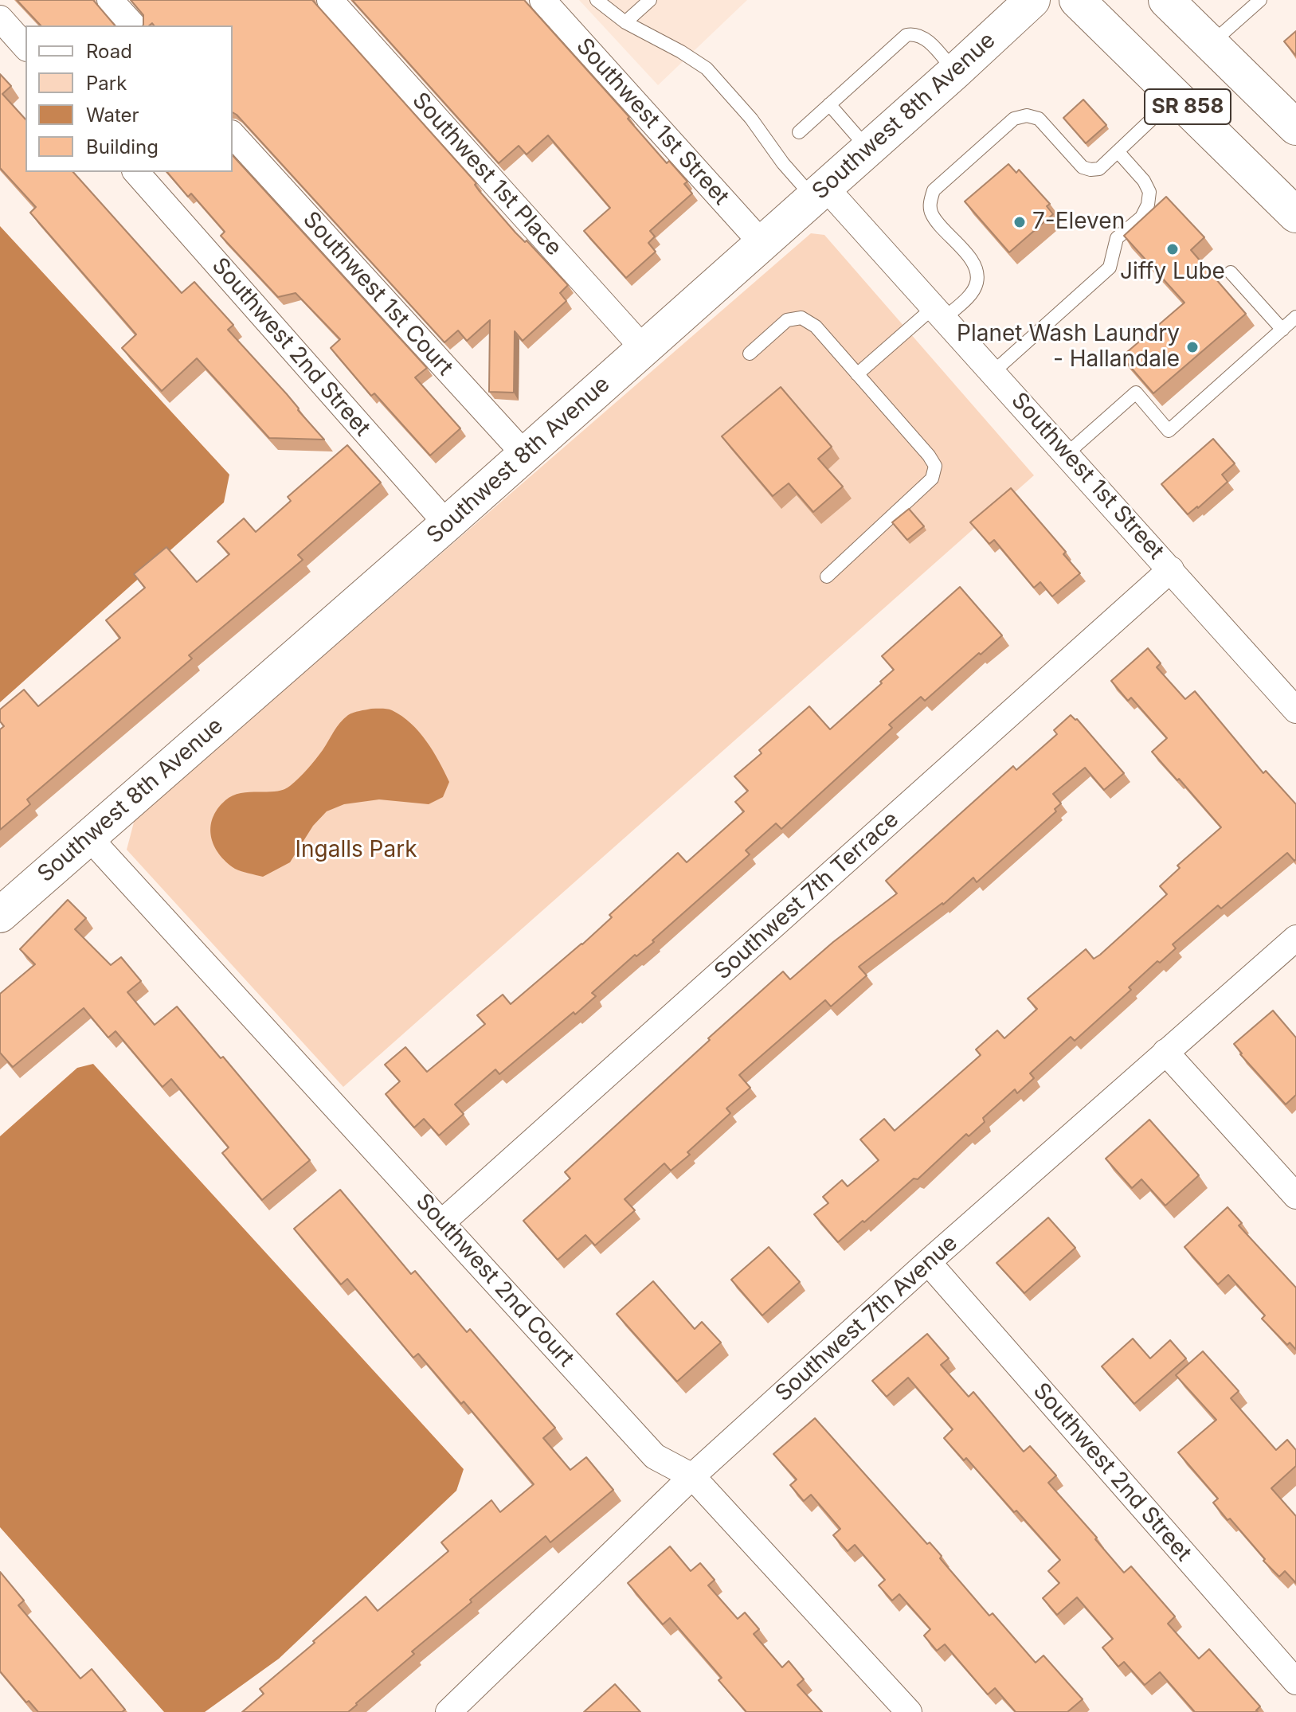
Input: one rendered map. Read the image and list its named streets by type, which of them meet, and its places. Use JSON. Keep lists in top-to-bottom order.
{
  "streets": {
    "street": [
      "SR 858",
      "Southwest 8th Avenue",
      "Southwest 1st Street",
      "Southwest 1st Place",
      "Southwest 1st Court",
      "Southwest 2nd Street",
      "Southwest 7th Terrace",
      "Southwest 2nd Court",
      "Southwest 7th Avenue"
    ]
  },
  "crossings": [
    ["Southwest 8th Avenue", "Southwest 1st Street"],
    ["Southwest 8th Avenue", "Southwest 1st Place"],
    ["Southwest 8th Avenue", "Southwest 1st Court"],
    ["Southwest 8th Avenue", "Southwest 2nd Street"],
    ["Southwest 8th Avenue", "Southwest 2nd Court"],
    ["Southwest 1st Street", "Southwest 7th Terrace"],
    ["Southwest 2nd Street", "Southwest 7th Avenue"],
    ["Southwest 7th Terrace", "Southwest 2nd Court"],
    ["Southwest 2nd Court", "Southwest 7th Avenue"]
  ],
  "parks": ["Ingalls Park"],
  "places": ["7-Eleven", "Jiffy Lube", "Planet Wash Laundry - Hallandale"],
  "legend": [
    "Road",
    "Park",
    "Water",
    "Building"
  ]
}
